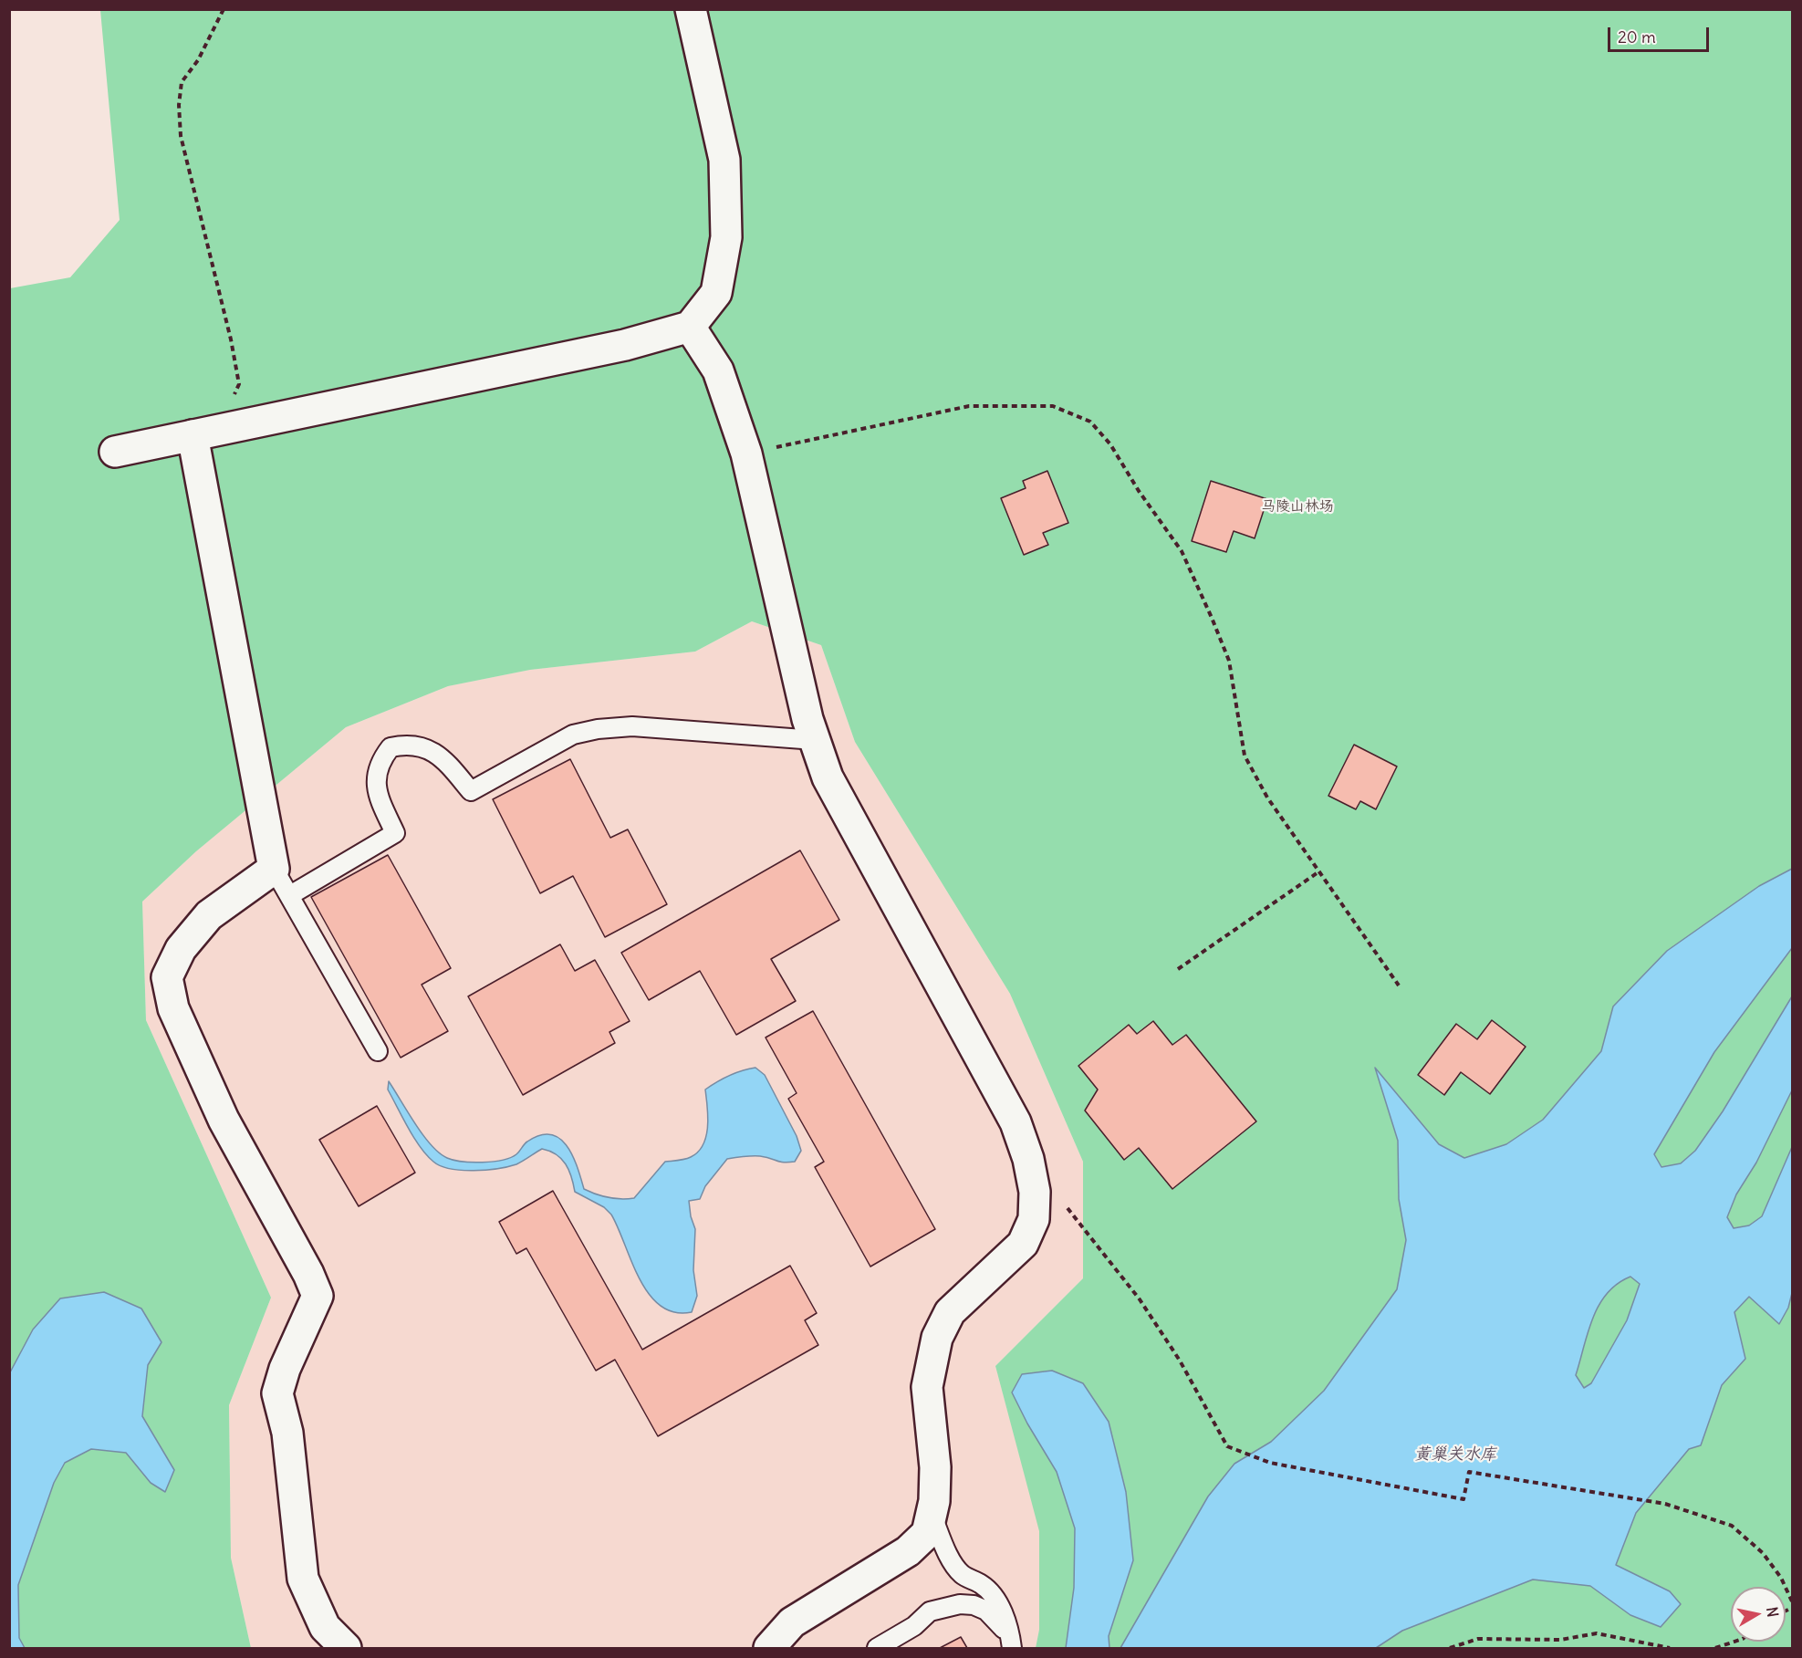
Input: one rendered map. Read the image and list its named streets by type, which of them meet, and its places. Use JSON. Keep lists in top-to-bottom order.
{
  "water": ["黄巢关水库"],
  "parks": ["马陵山林场"],
  "scale_bar": "20 m",
  "north": "right"
}
